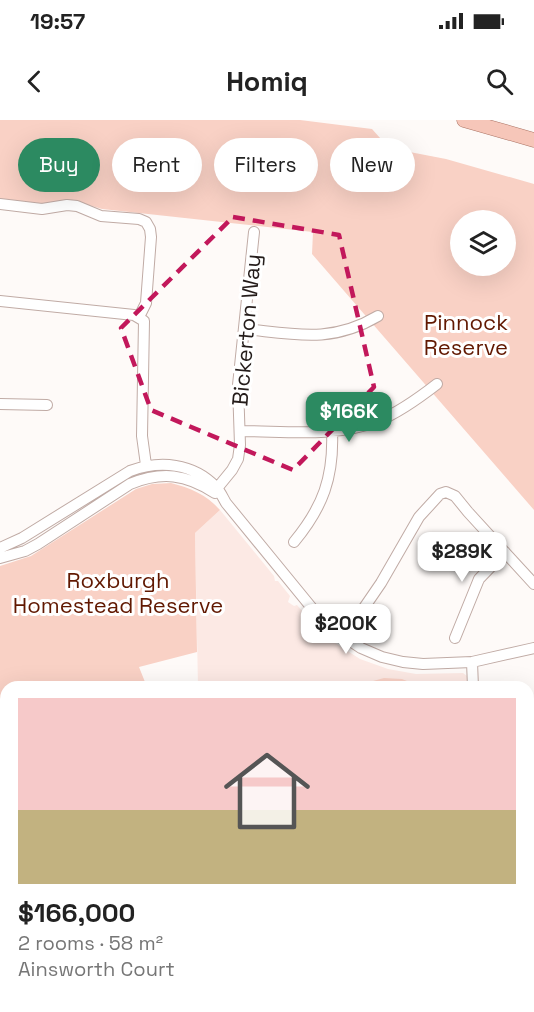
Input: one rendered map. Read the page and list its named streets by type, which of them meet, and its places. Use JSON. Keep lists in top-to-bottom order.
{
  "streets": {
    "street": ["Bickerton Way"]
  },
  "parks": ["Pinnock Reserve", "Roxburgh Homestead Reserve"],
  "page": {
    "status": "19:57",
    "header": "Homiq",
    "chip": [
      "Buy",
      "Rent",
      "Filters",
      "New"
    ],
    "price": ["$166K", "$289K", "$200K"],
    "list": [
      {
        "name": "$166,000",
        "note": "2 rooms · 58 m² · Ainsworth Court"
      }
    ]
  }
}
